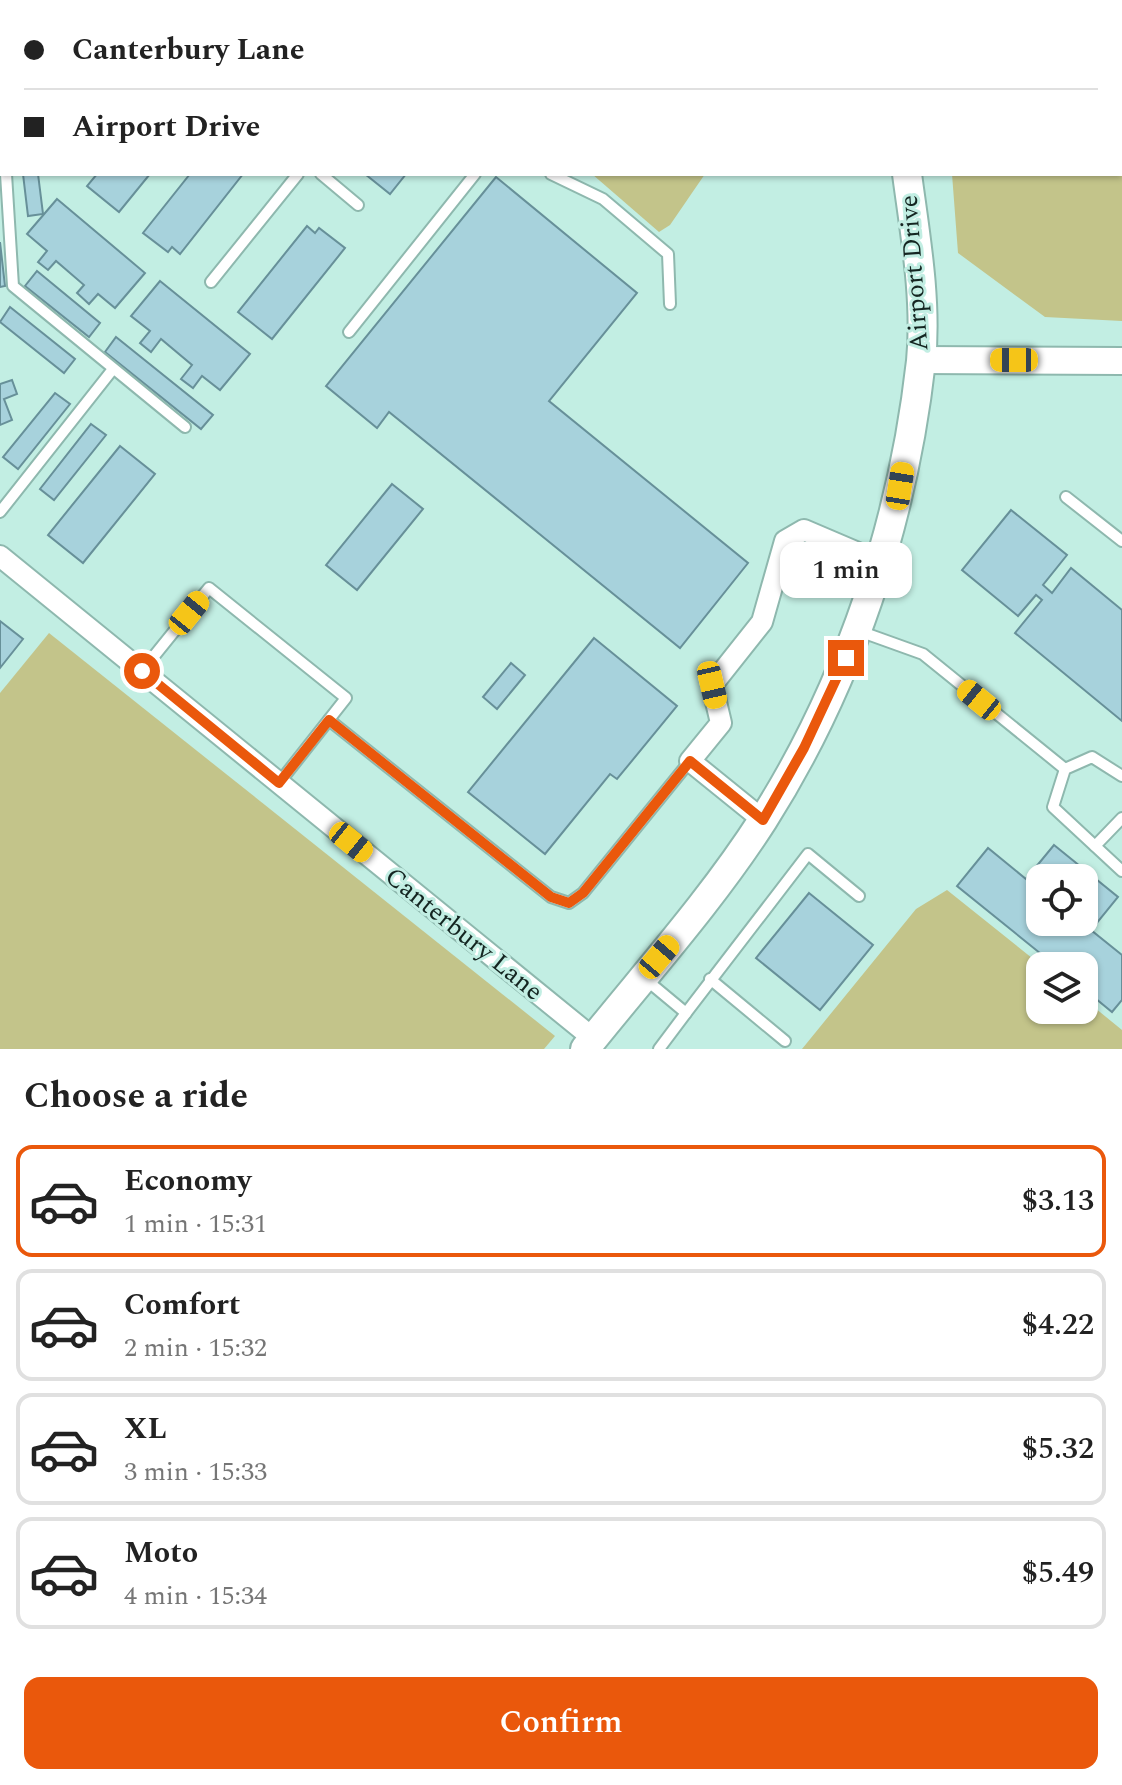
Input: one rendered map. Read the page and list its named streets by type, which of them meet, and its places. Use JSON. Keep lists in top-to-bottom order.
{
  "streets": {
    "main road": ["Airport Drive"],
    "street": ["Canterbury Lane"]
  },
  "crossings": [
    ["Airport Drive", "Canterbury Lane"]
  ],
  "page": {
    "banner": ["Canterbury Lane", "Airport Drive"],
    "bubble": "1 min",
    "heading": "Choose a ride",
    "list": [
      {
        "name": "Economy",
        "note": "1 min · 15:31",
        "value": "$3.13"
      },
      {
        "name": "Comfort",
        "note": "2 min · 15:32",
        "value": "$4.22"
      },
      {
        "name": "XL",
        "note": "3 min · 15:33",
        "value": "$5.32"
      },
      {
        "name": "Moto",
        "note": "4 min · 15:34",
        "value": "$5.49"
      }
    ],
    "buttons": "Confirm"
  }
}
